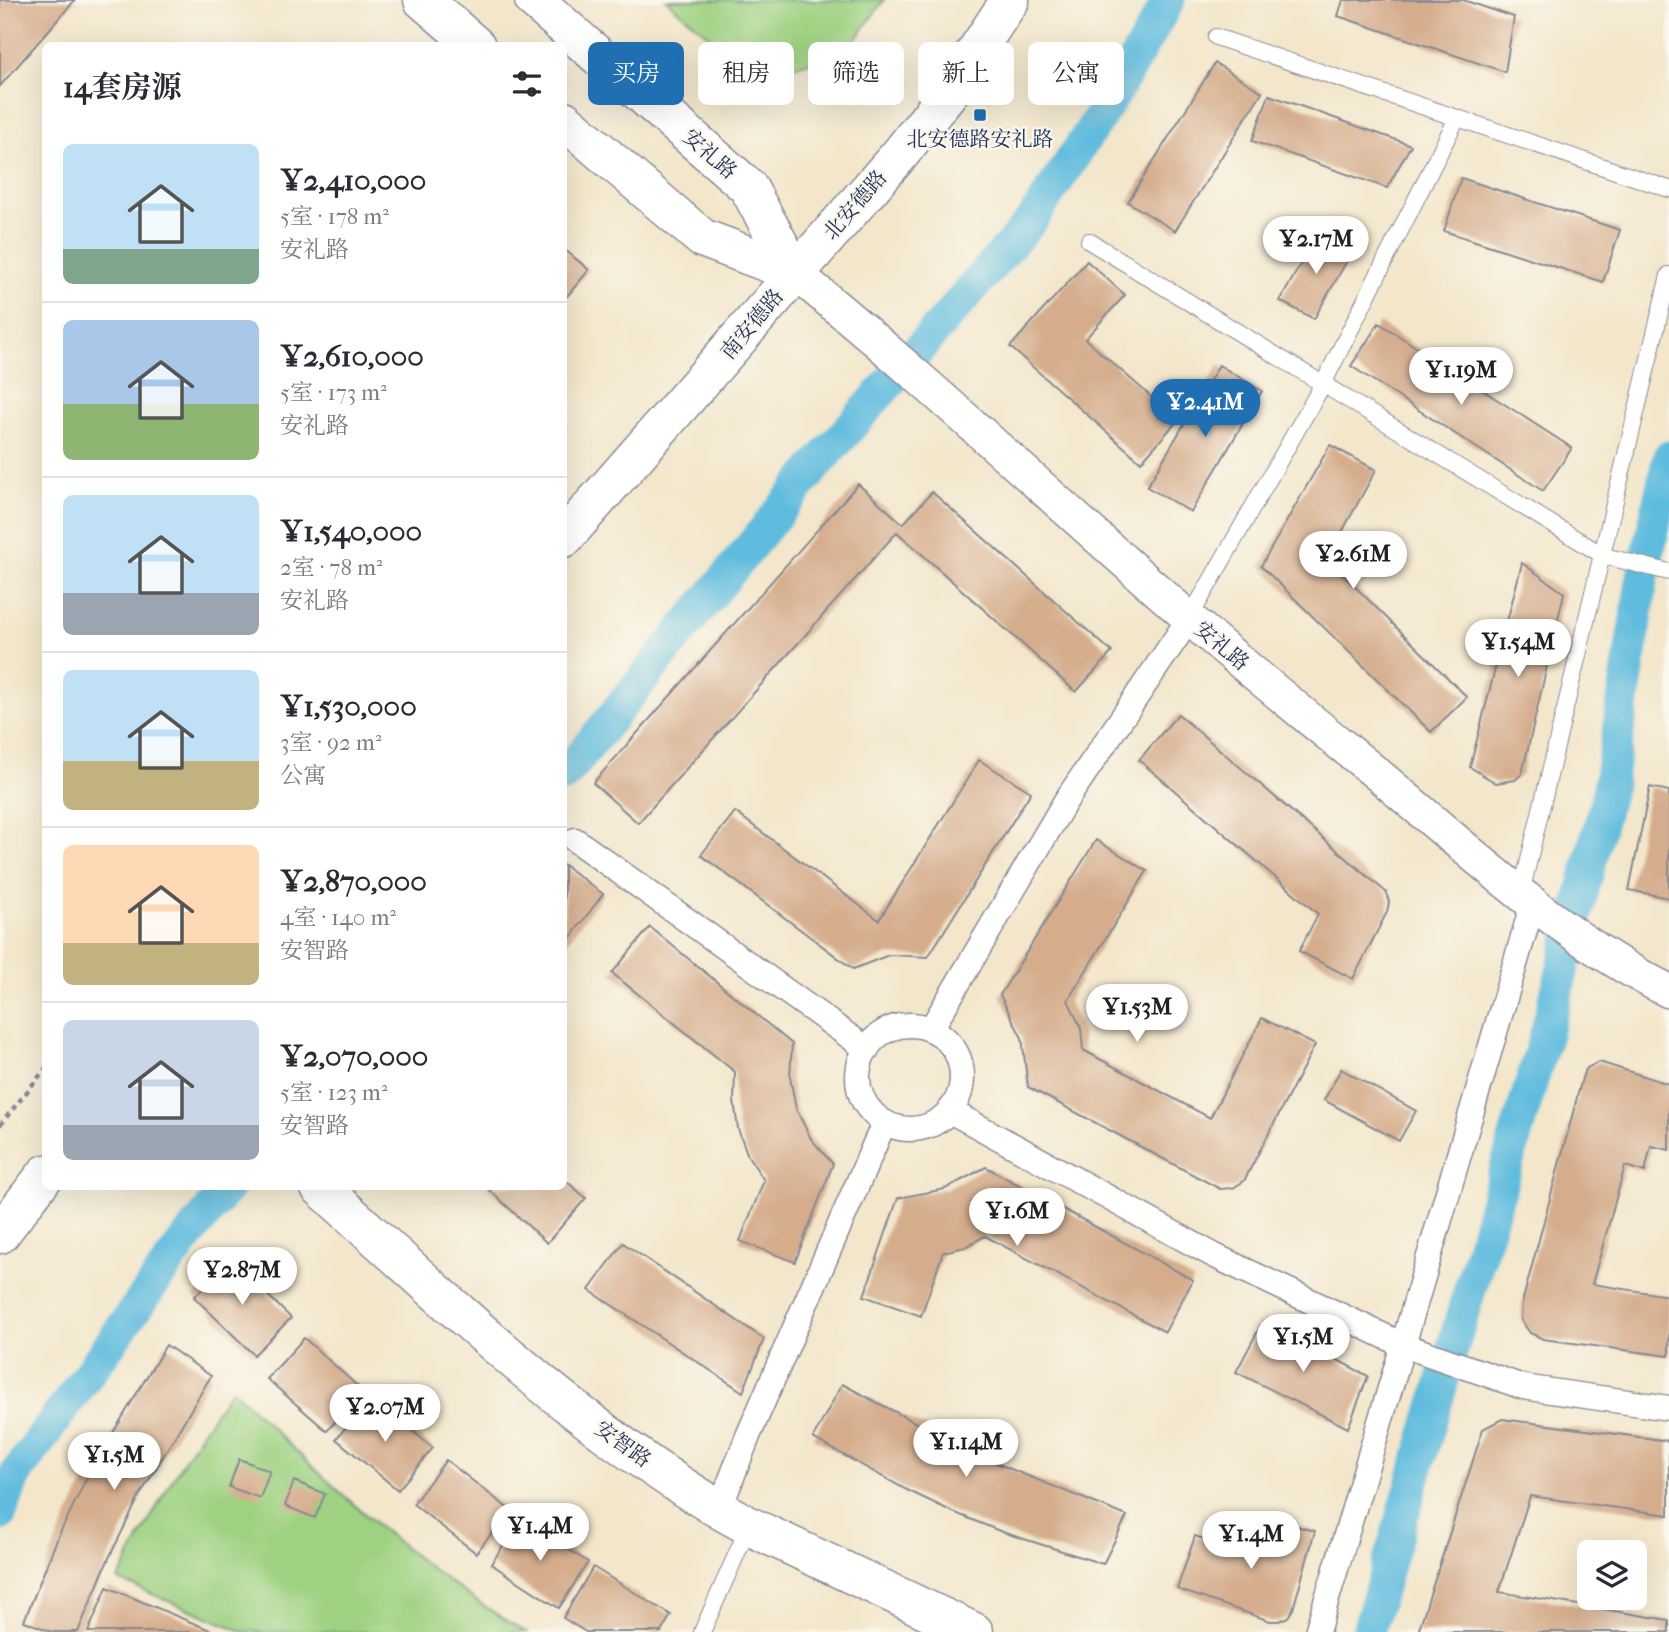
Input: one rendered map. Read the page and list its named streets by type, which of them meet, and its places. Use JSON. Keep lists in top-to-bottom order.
{
  "streets": {
    "street": [
      "安礼路",
      "北安德路",
      "南安德路",
      "安智路"
    ]
  },
  "crossings": [
    ["安礼路", "北安德路"],
    ["安礼路", "南安德路"],
    ["北安德路", "南安德路"]
  ],
  "places": {
    "transit": ["北安德路安礼路"]
  },
  "page": {
    "chip": [
      "买房",
      "租房",
      "筛选",
      "新上",
      "公寓"
    ],
    "heading": "14套房源",
    "list": [
      {
        "name": "¥2,410,000",
        "note": "5室 · 178 m² · 安礼路"
      },
      {
        "name": "¥2,610,000",
        "note": "5室 · 173 m² · 安礼路"
      },
      {
        "name": "¥1,540,000",
        "note": "2室 · 78 m² · 安礼路"
      },
      {
        "name": "¥1,530,000",
        "note": "3室 · 92 m² · 公寓"
      },
      {
        "name": "¥2,870,000",
        "note": "4室 · 140 m² · 安智路"
      },
      {
        "name": "¥2,070,000",
        "note": "5室 · 123 m² · 安智路"
      }
    ],
    "price": [
      "¥2.17M",
      "¥1.19M",
      "¥2.41M",
      "¥2.61M",
      "¥1.54M",
      "¥1.53M",
      "¥1.6M",
      "¥2.87M",
      "¥1.5M",
      "¥2.07M",
      "¥1.14M",
      "¥1.5M",
      "¥1.4M",
      "¥1.4M"
    ]
  }
}
